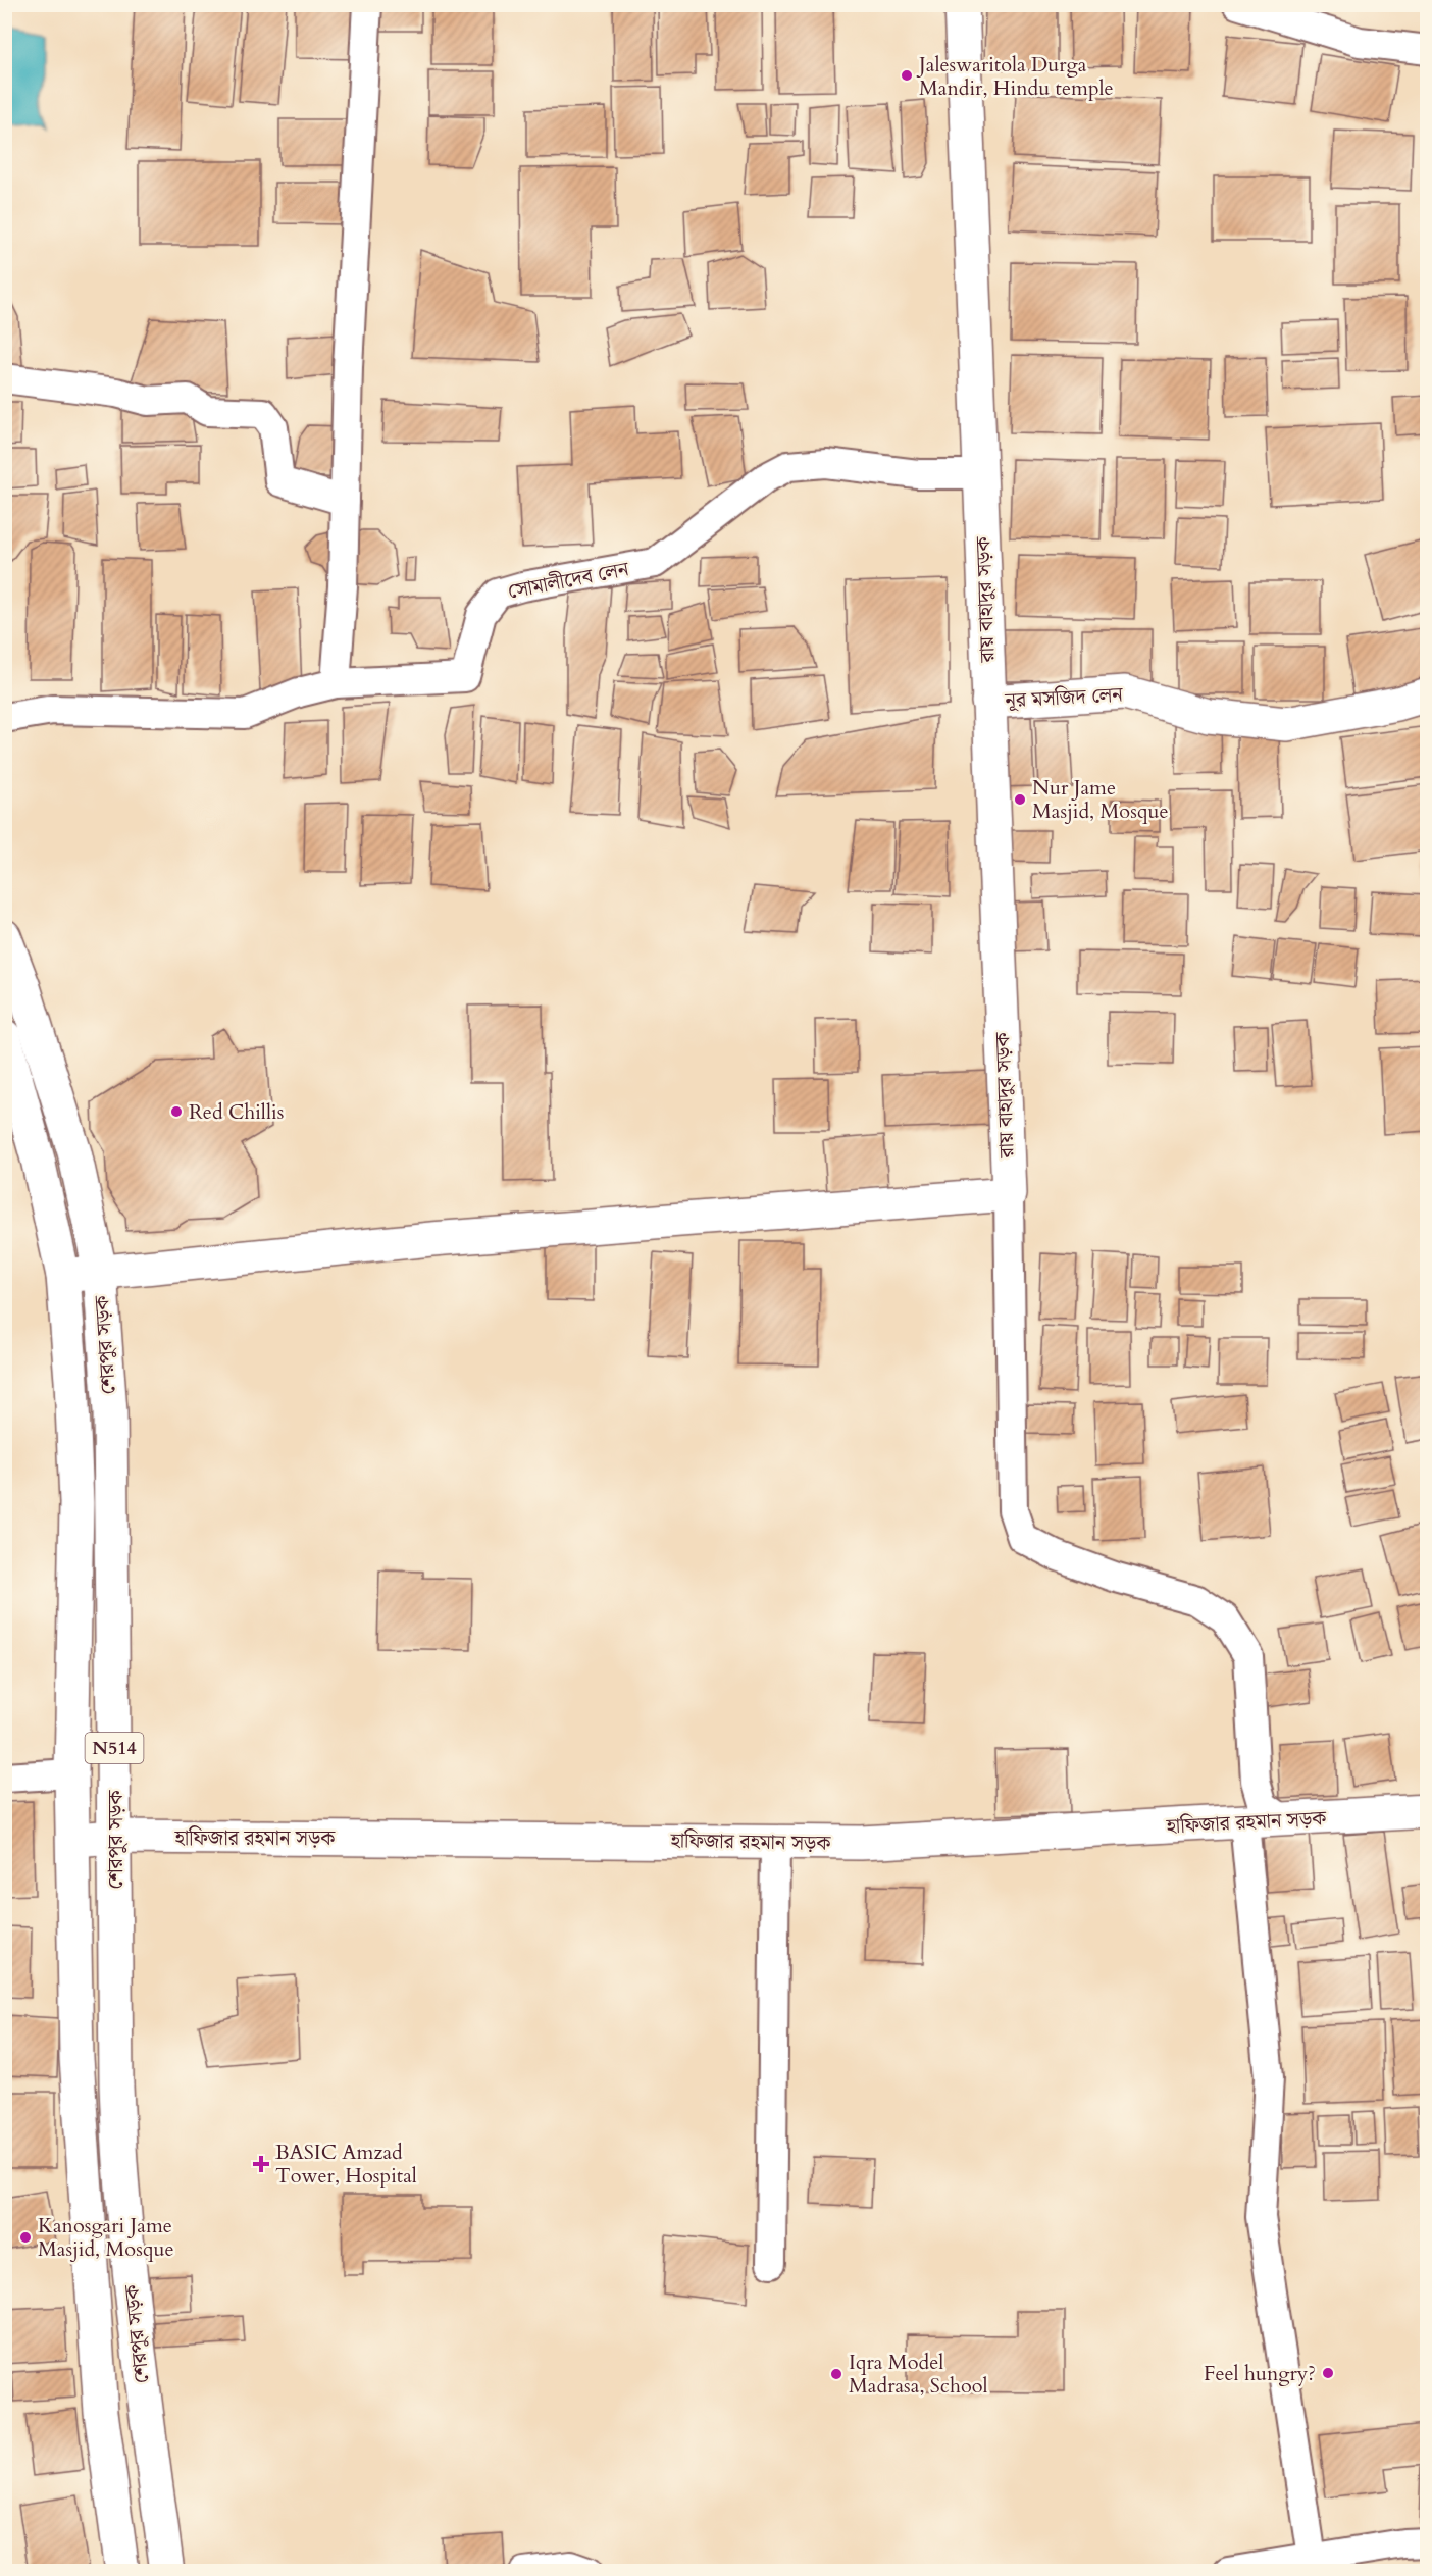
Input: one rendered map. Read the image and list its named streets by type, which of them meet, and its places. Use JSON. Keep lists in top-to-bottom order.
{
  "streets": {
    "main road": [
      "রায় বাহাদুর সড়ক",
      "নূর মসজিদ লেন",
      "শেরপুর সড়ক",
      "N514",
      "হাফিজার রহমান সড়ক"
    ],
    "street": ["সোমালীদেব লেন"]
  },
  "crossings": [
    ["সোমালীদেব লেন", "রায় বাহাদুর সড়ক"],
    ["রায় বাহাদুর সড়ক", "নূর মসজিদ লেন"],
    ["শেরপুর সড়ক", "হাফিজার রহমান সড়ক"]
  ],
  "places": {
    "other": [
      "Jaleswaritola Durga Mandir, Hindu temple",
      "Nur Jame Masjid, Mosque",
      "Red Chillis",
      "Kanosgari Jame Masjid, Mosque",
      "Feel hungry?",
      "Iqra Model Madrasa, School"
    ],
    "health": ["BASIC Amzad Tower, Hospital"]
  }
}
